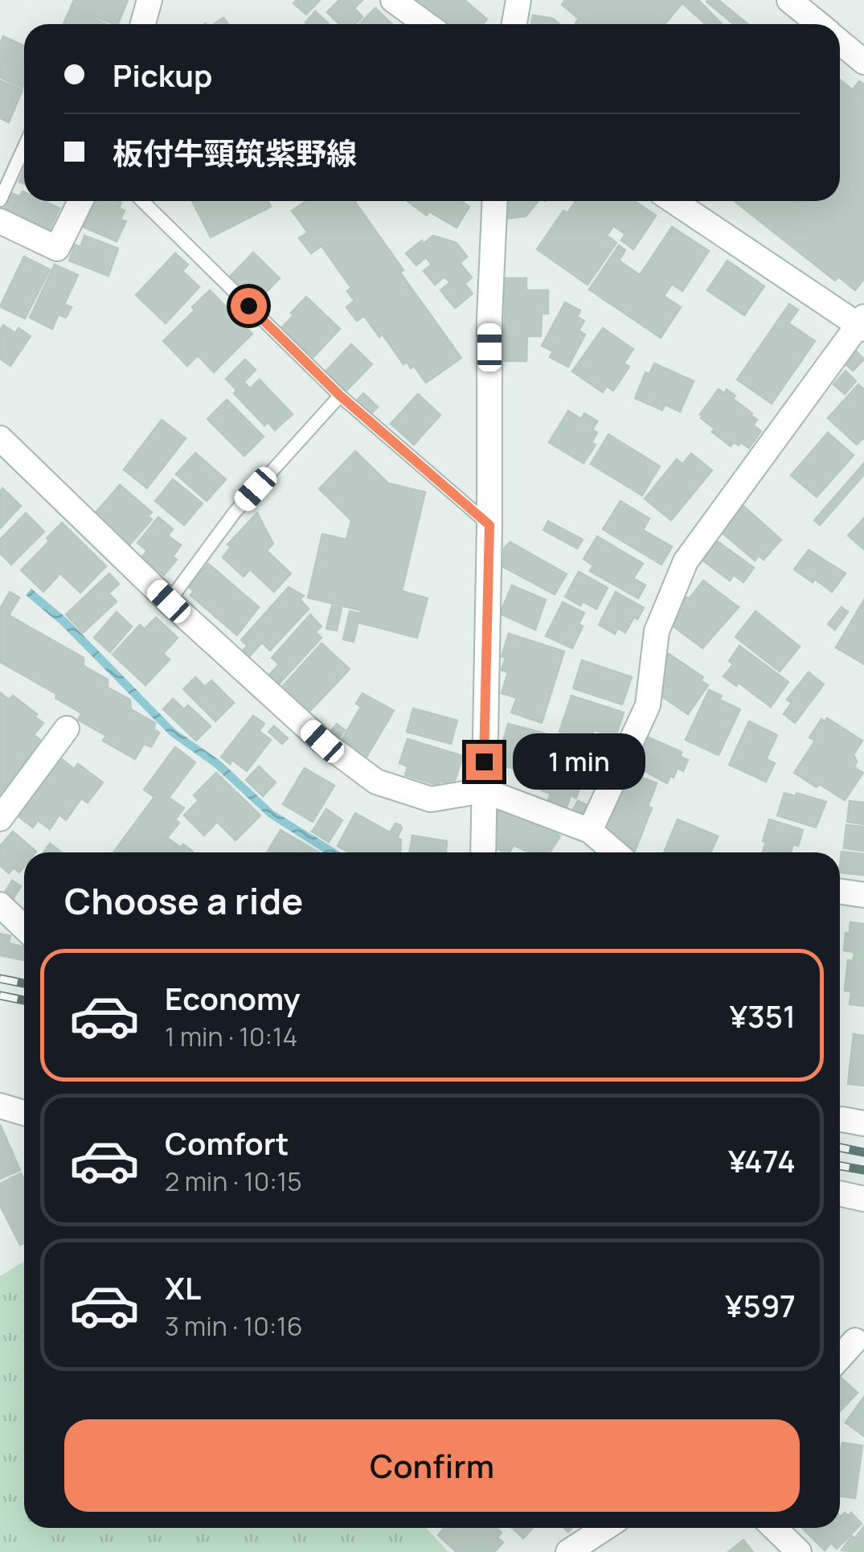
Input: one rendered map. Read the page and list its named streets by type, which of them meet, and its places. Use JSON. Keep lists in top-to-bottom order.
{
  "page": {
    "banner": ["Pickup", "板付牛頸筑紫野線"],
    "bubble": "1 min",
    "heading": "Choose a ride",
    "list": [
      {
        "name": "Economy",
        "note": "1 min · 10:14",
        "value": "¥351"
      },
      {
        "name": "Comfort",
        "note": "2 min · 10:15",
        "value": "¥474"
      },
      {
        "name": "XL",
        "note": "3 min · 10:16",
        "value": "¥597"
      }
    ],
    "buttons": "Confirm"
  }
}
